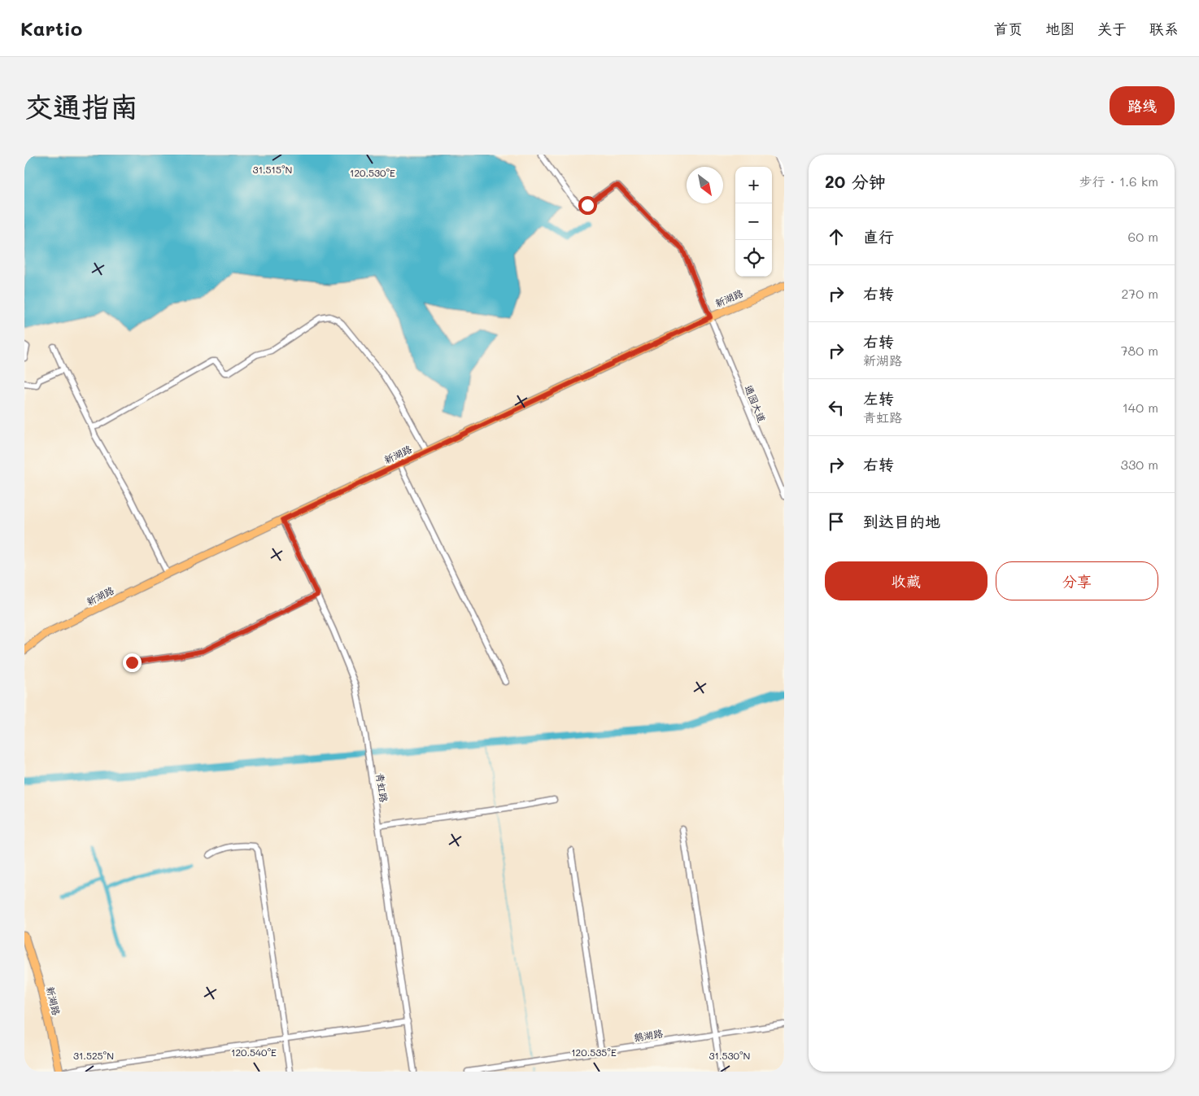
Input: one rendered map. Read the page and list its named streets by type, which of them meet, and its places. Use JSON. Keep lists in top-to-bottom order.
{
  "streets": {
    "main road": ["新湖路"],
    "street": ["通园大道", "青虹路", "鹅湖路"]
  },
  "crossings": [
    ["新湖路", "通园大道"],
    ["新湖路", "青虹路"]
  ],
  "north": "bottom right",
  "page": {
    "header": "Kartio",
    "nav": [
      "首页",
      "地图",
      "关于",
      "联系"
    ],
    "buttons": [
      "路线",
      ["收藏", "分享"]
    ],
    "title": "交通指南",
    "heading": ["20 分钟", "步行 · 1.6 km"],
    "map_buttons": ["+", "−"],
    "list": [
      ["直行", "60 m"],
      ["右转", "270 m"],
      ["右转", "新湖路", "780 m"],
      ["左转", "青虹路", "140 m"],
      ["右转", "330 m"],
      "到达目的地"
    ]
  },
  "coordinates": [
    "31.515°N",
    "120.530°E",
    "120.540°E",
    "120.535°E",
    "31.525°N",
    "31.530°N"
  ]
}
